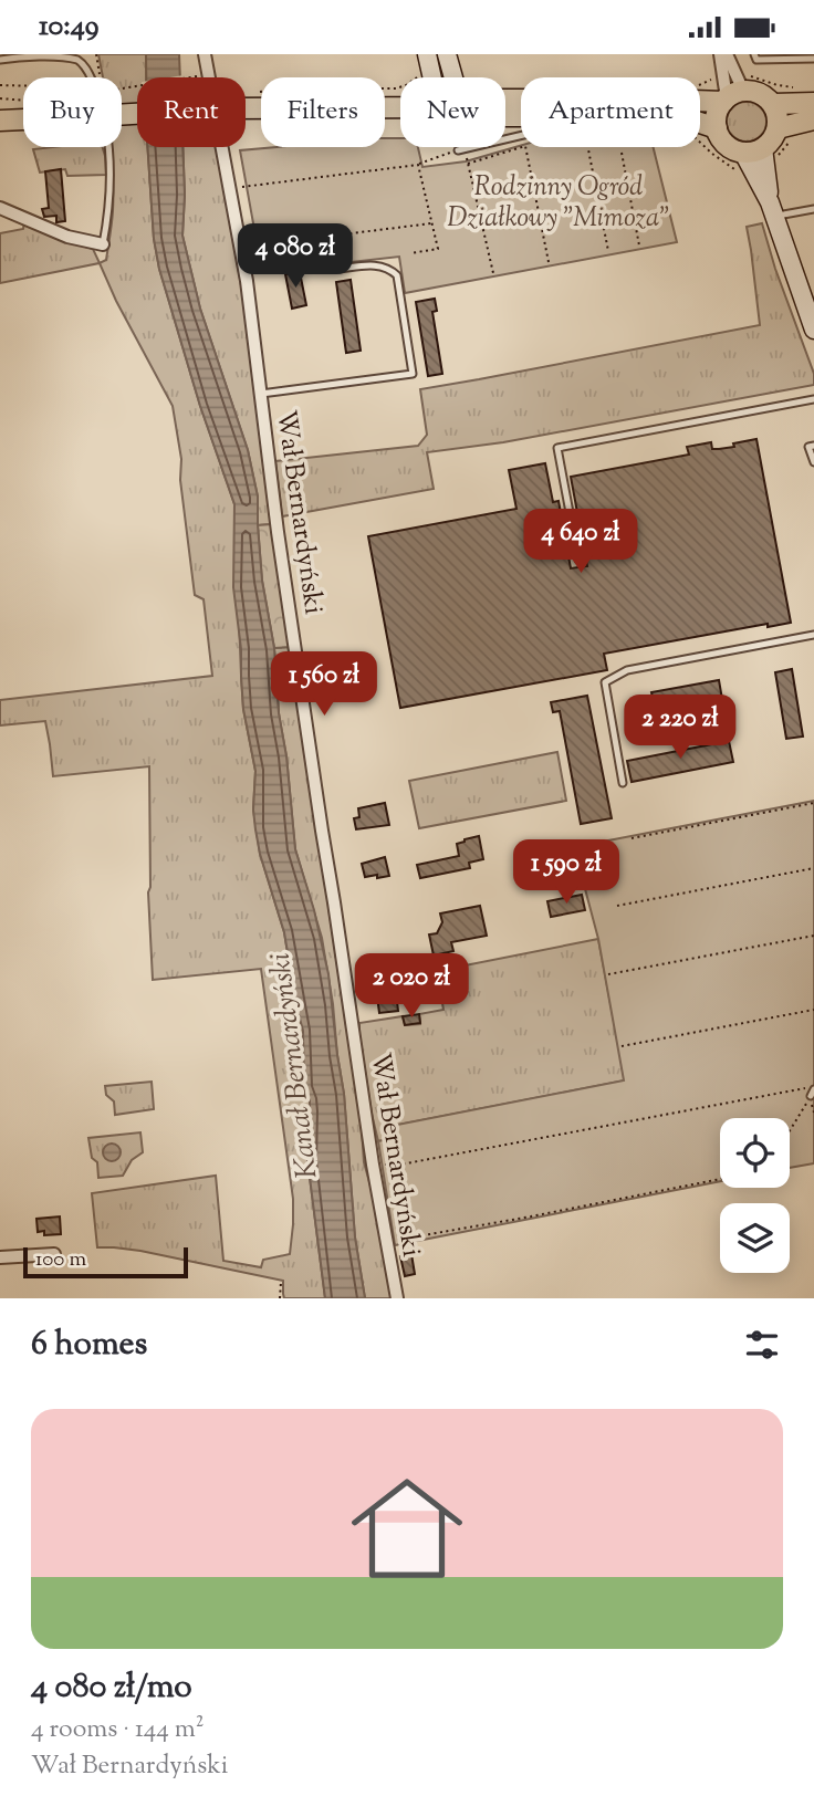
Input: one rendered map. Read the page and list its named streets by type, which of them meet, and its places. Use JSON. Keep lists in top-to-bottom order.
{
  "streets": {
    "street": ["Wał Bernardyński"]
  },
  "water": ["Kanał Bernardyński"],
  "parks": ["Rodzinny Ogród Działkowy \"Mimoza\""],
  "scale_bar": "100 m",
  "page": {
    "status": "10:49",
    "chip": [
      "Buy",
      "Rent",
      "Filters",
      "New",
      "Apartment"
    ],
    "price": [
      "4 080 zł",
      "4 640 zł",
      "1 560 zł",
      "2 220 zł",
      "1 590 zł",
      "2 020 zł"
    ],
    "scale": "100 m",
    "heading": "6 homes",
    "list": [
      {
        "name": "4 080 zł/mo",
        "note": "4 rooms · 144 m² · Wał Bernardyński"
      }
    ]
  }
}
